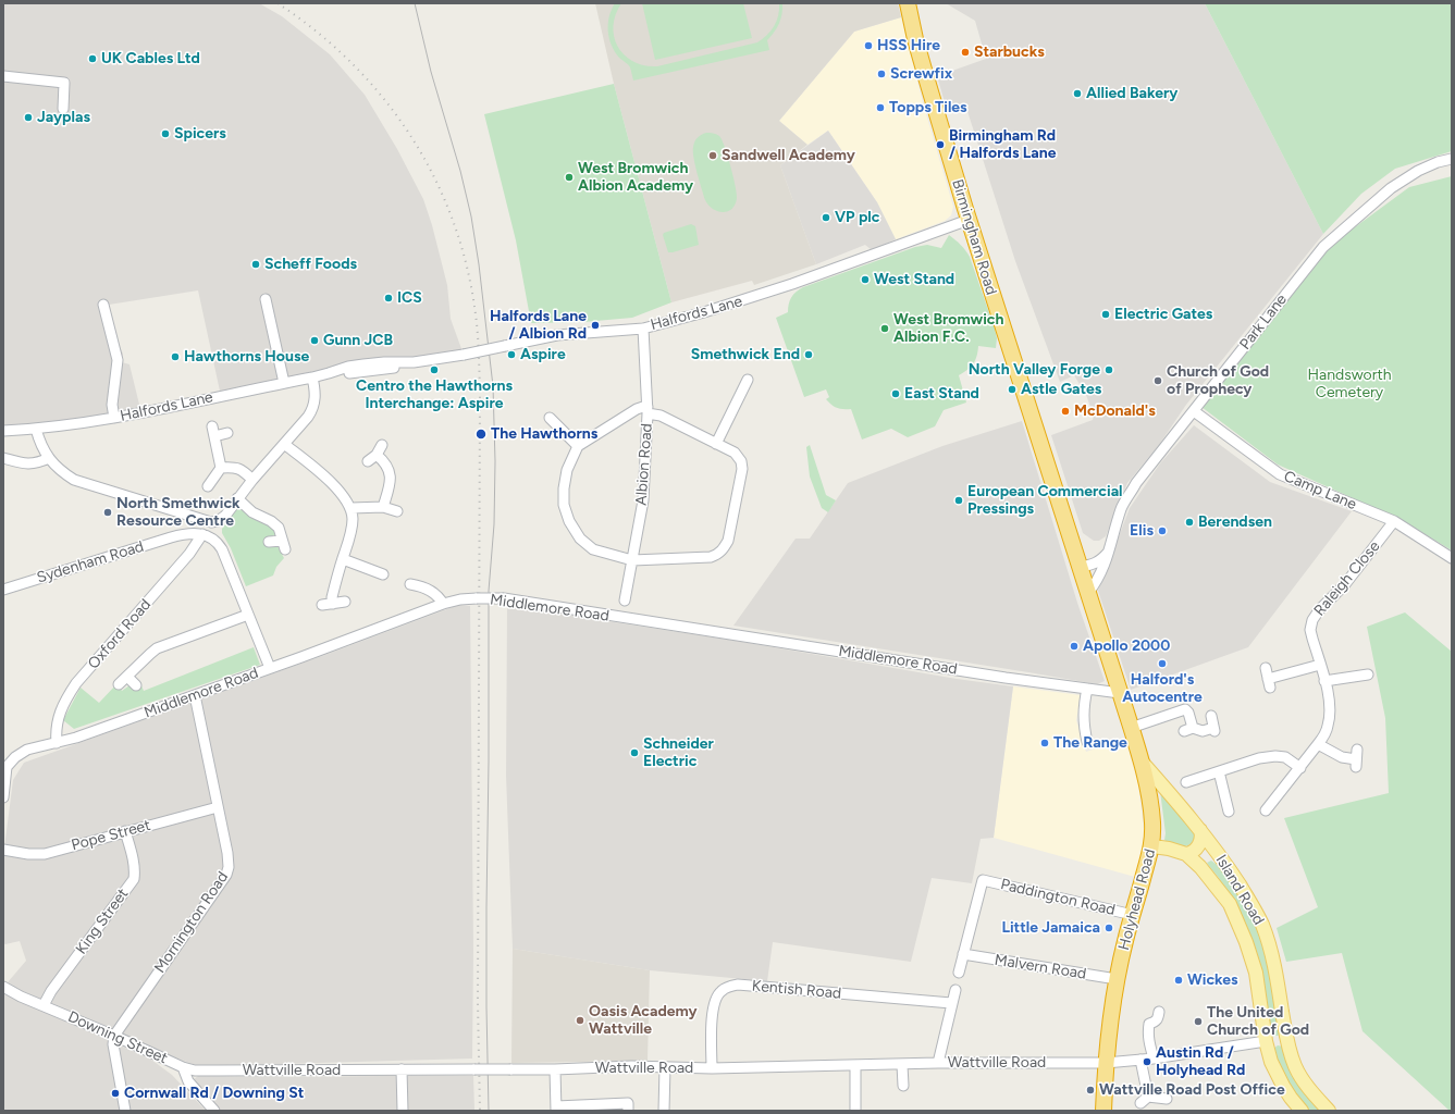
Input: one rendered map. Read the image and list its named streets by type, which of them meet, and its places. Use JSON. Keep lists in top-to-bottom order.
{
  "streets": {
    "highway": ["Birmingham Road", "Holyhead Road"],
    "main road": ["Island Road"],
    "street": [
      "Halfords Lane",
      "Park Lane",
      "Albion Road",
      "Camp Lane",
      "Sydenham Road",
      "Raleigh Close",
      "Middlemore Road",
      "Oxford Road",
      "Pope Street",
      "Paddington Road",
      "King Street",
      "Mornington Road",
      "Malvern Road",
      "Kentish Road",
      "Downing Street",
      "Wattville Road"
    ]
  },
  "crossings": [
    ["Birmingham Road", "Halfords Lane"],
    ["Birmingham Road", "Park Lane"],
    ["Birmingham Road", "Holyhead Road"],
    ["Halfords Lane", "Albion Road"],
    ["Park Lane", "Camp Lane"],
    ["Park Lane", "Holyhead Road"],
    ["Camp Lane", "Raleigh Close"],
    ["Sydenham Road", "Oxford Road"],
    ["Middlemore Road", "Oxford Road"],
    ["Middlemore Road", "Holyhead Road"],
    ["Middlemore Road", "Mornington Road"],
    ["Pope Street", "King Street"],
    ["Pope Street", "Mornington Road"],
    ["Island Road", "Holyhead Road"],
    ["Island Road", "Wattville Road"],
    ["Paddington Road", "Holyhead Road"],
    ["Paddington Road", "Malvern Road"],
    ["Holyhead Road", "Malvern Road"],
    ["Holyhead Road", "Wattville Road"],
    ["King Street", "Downing Street"],
    ["Mornington Road", "Downing Street"],
    ["Kentish Road", "Wattville Road"],
    ["Downing Street", "Wattville Road"]
  ],
  "parks": ["Handsworth Cemetery"],
  "places": [
    "HSS Hire",
    "Starbucks",
    "UK Cables Ltd",
    "Screwfix",
    "Allied Bakery",
    "Topps Tiles",
    "Jayplas",
    "Spicers",
    "Birmingham Rd / Halfords Lane",
    "Sandwell Academy",
    "West Bromwich Albion Academy",
    "VP plc",
    "Scheff Foods",
    "West Stand",
    "ICS",
    "Electric Gates",
    "Halfords Lane / Albion Rd",
    "West Bromwich Albion F.C.",
    "Gunn JCB",
    "Aspire",
    "Smethwick End",
    "Hawthorns House",
    "Centro the Hawthorns Interchange: Aspire",
    "North Valley Forge",
    "Church of God of Prophecy",
    "Astle Gates",
    "East Stand",
    "McDonald's",
    "The Hawthorns",
    "European Commercial Pressings",
    "North Smethwick Resource Centre",
    "Berendsen",
    "Elis",
    "Apollo 2000",
    "Halford's Autocentre",
    "The Range",
    "Schneider Electric",
    "Little Jamaica",
    "Wickes",
    "Oasis Academy Wattville",
    "The United Church of God",
    "Austin Rd / Holyhead Rd",
    "Wattville Road Post Office",
    "Cornwall Rd / Downing St"
  ]
}
